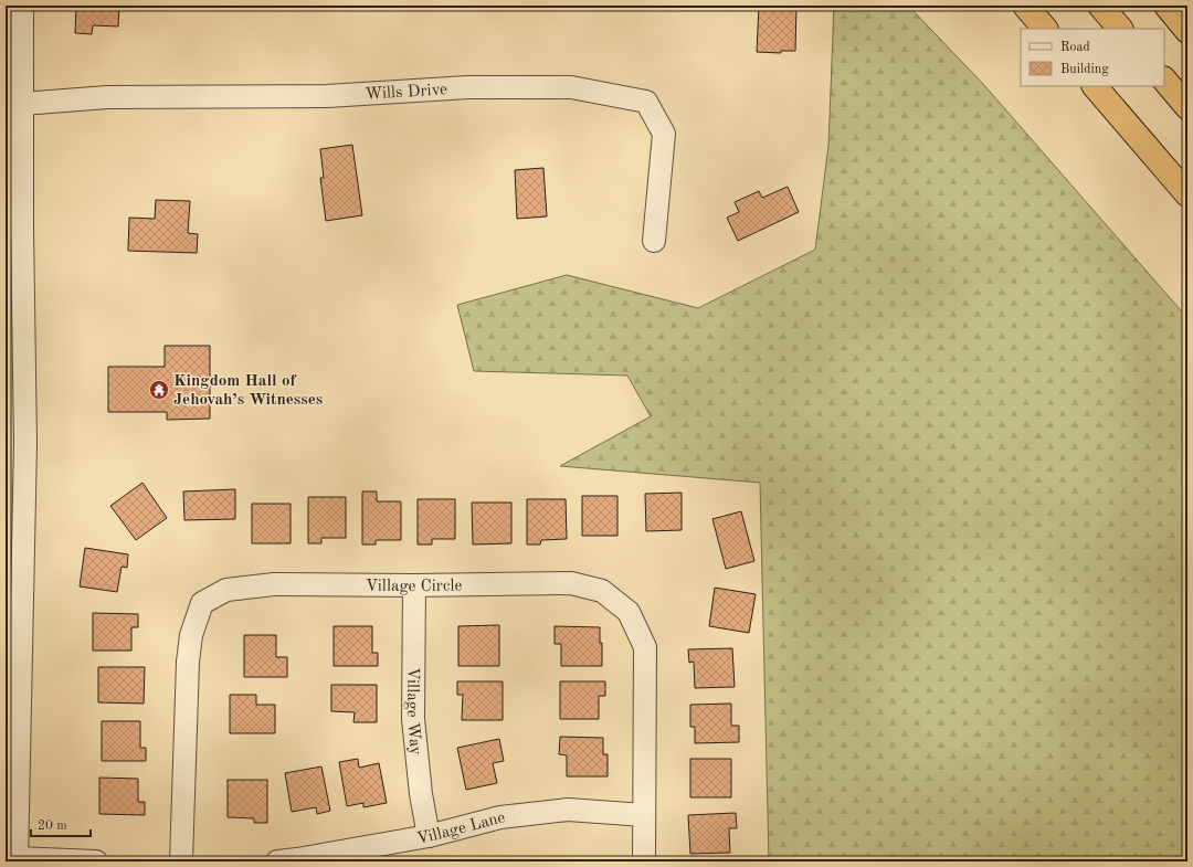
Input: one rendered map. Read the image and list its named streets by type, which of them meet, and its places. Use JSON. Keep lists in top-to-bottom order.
{
  "streets": {
    "street": [
      "Wills Drive",
      "Village Circle",
      "Village Way",
      "Village Lane"
    ]
  },
  "crossings": [
    ["Village Circle", "Village Way"],
    ["Village Circle", "Village Lane"],
    ["Village Way", "Village Lane"]
  ],
  "places": {
    "temple": ["Kingdom Hall of Jehovah’s Witnesses"]
  },
  "legend": ["Road", "Building"],
  "scale_bar": "20 m"
}
